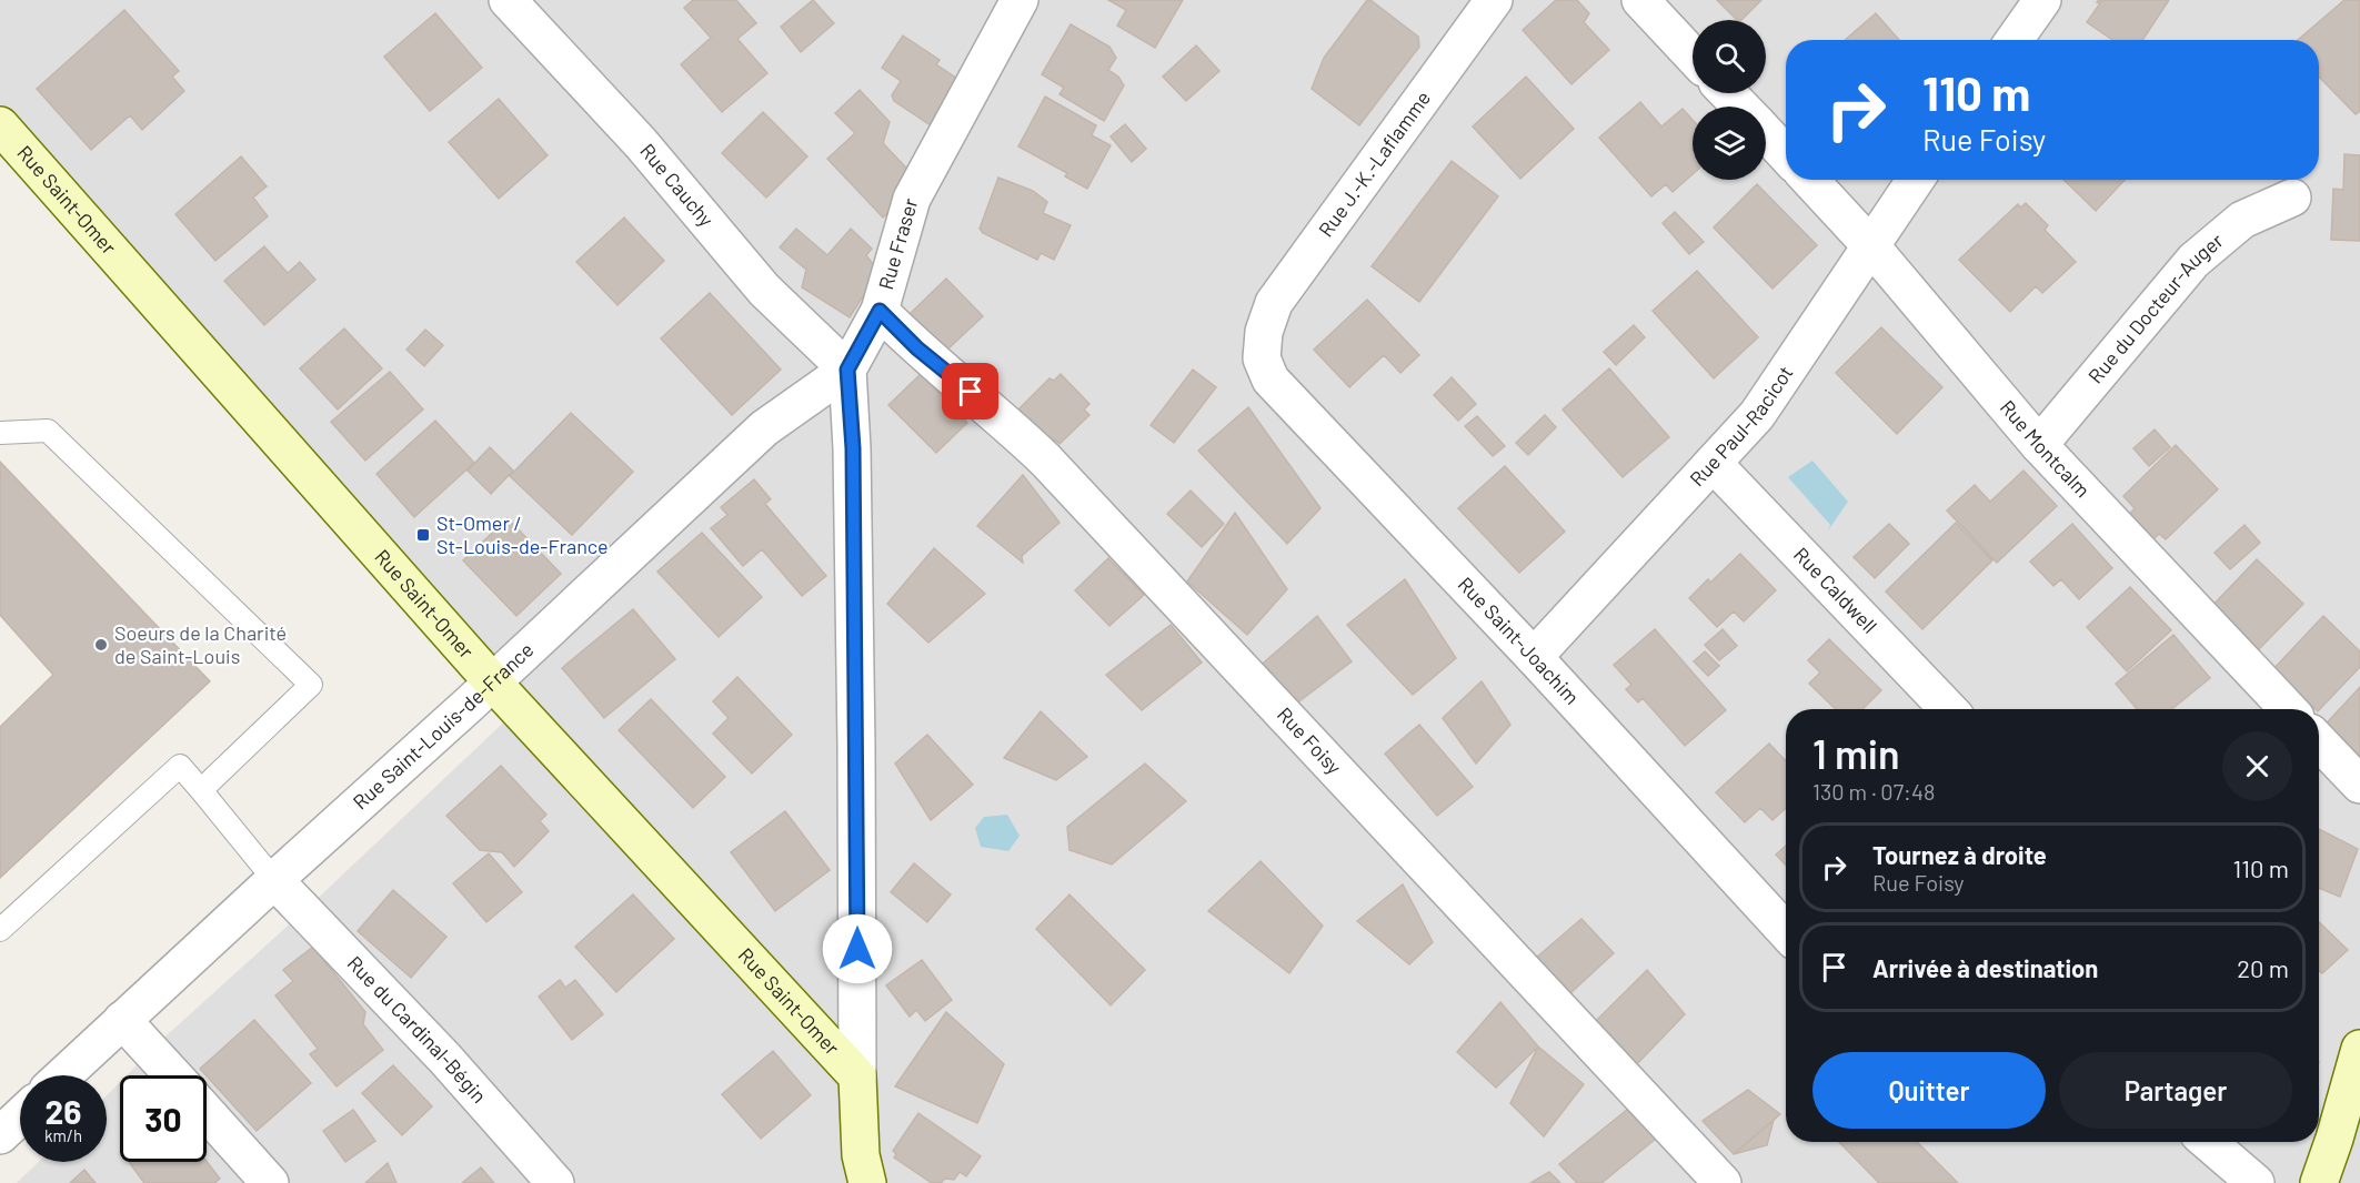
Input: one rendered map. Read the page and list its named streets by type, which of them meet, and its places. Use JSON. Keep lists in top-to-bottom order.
{
  "streets": {
    "street": [
      "Rue J.-K.-Laflamme",
      "Rue Cauchy",
      "Rue Saint-Omer",
      "Rue Fraser",
      "Rue du Docteur-Auger",
      "Rue Paul-Racicot",
      "Rue Montcalm",
      "Rue Caldwell",
      "Rue Saint-Joachim",
      "Rue Saint-Louis-de-France",
      "Rue Foisy",
      "Rue du Cardinal-Bégin"
    ]
  },
  "crossings": [
    ["Rue J.-K.-Laflamme", "Rue Saint-Joachim"],
    ["Rue Cauchy", "Rue Fraser"],
    ["Rue Cauchy", "Rue Saint-Louis-de-France"],
    ["Rue Saint-Omer", "Rue Saint-Louis-de-France"],
    ["Rue Fraser", "Rue Saint-Louis-de-France"],
    ["Rue Fraser", "Rue Foisy"],
    ["Rue du Docteur-Auger", "Rue Montcalm"],
    ["Rue Paul-Racicot", "Rue Montcalm"],
    ["Rue Paul-Racicot", "Rue Caldwell"],
    ["Rue Paul-Racicot", "Rue Saint-Joachim"],
    ["Rue Saint-Louis-de-France", "Rue du Cardinal-Bégin"]
  ],
  "places": {
    "transit": ["St-Omer / St-Louis-de-France"],
    "other": ["Soeurs de la Charité de Saint-Louis"]
  },
  "page": {
    "turn": ["110 m", "Rue Foisy"],
    "heading": ["1 min", "130 m · 07:48"],
    "list": [
      {
        "name": "Tournez à droite",
        "note": "Rue Foisy",
        "value": "110 m"
      },
      {
        "name": "Arrivée à destination",
        "value": "20 m"
      }
    ],
    "buttons": ["Quitter", "Partager"],
    "speed": "26 km/h",
    "limit": "30"
  }
}
